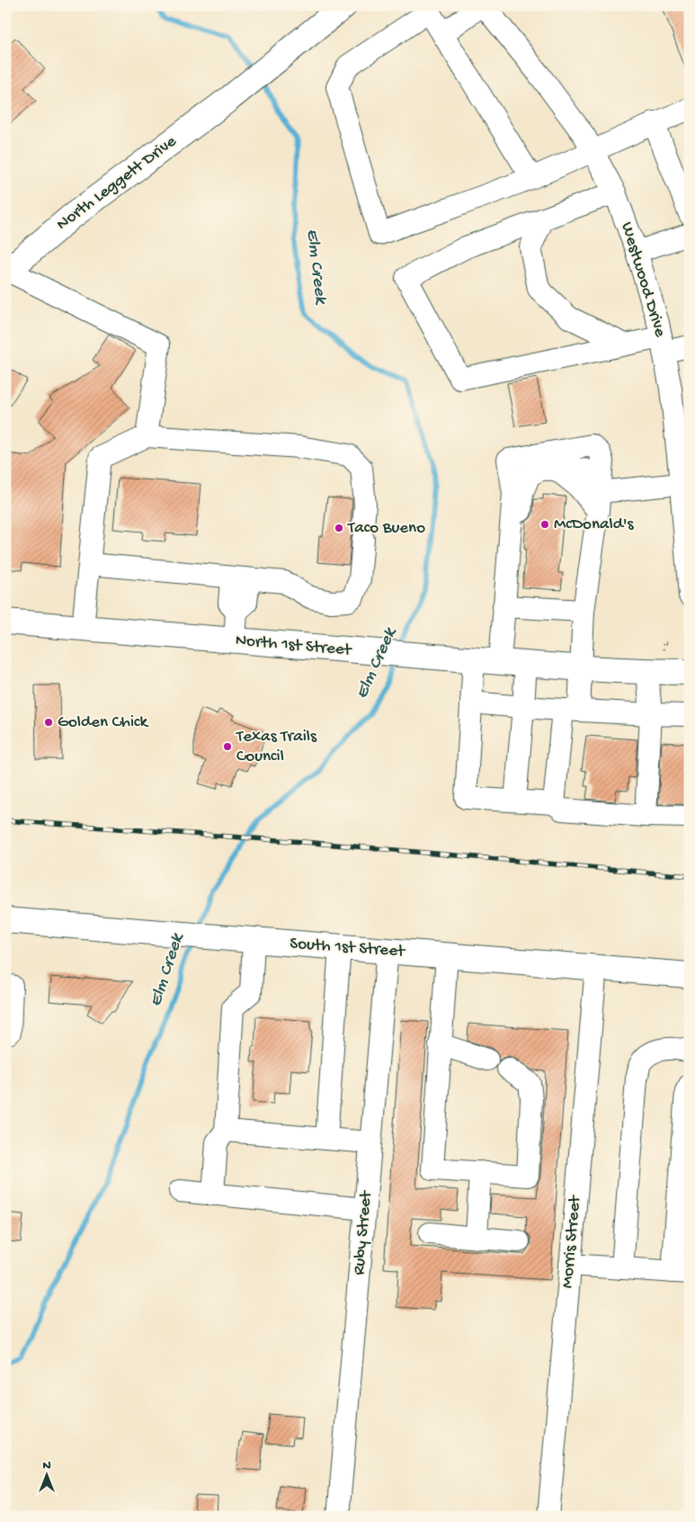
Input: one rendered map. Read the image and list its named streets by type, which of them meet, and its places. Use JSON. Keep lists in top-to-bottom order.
{
  "streets": {
    "main road": ["North Leggett Drive", "North 1st Street", "South 1st Street"],
    "street": ["Westwood Drive", "Ruby Street", "Morris Street"]
  },
  "crossings": [
    ["South 1st Street", "Ruby Street"],
    ["South 1st Street", "Morris Street"]
  ],
  "water": ["Elm Creek"],
  "places": [
    "McDonald's",
    "Taco Bueno",
    "Golden Chick",
    "Texas Trails Council"
  ],
  "north": "top"
}
